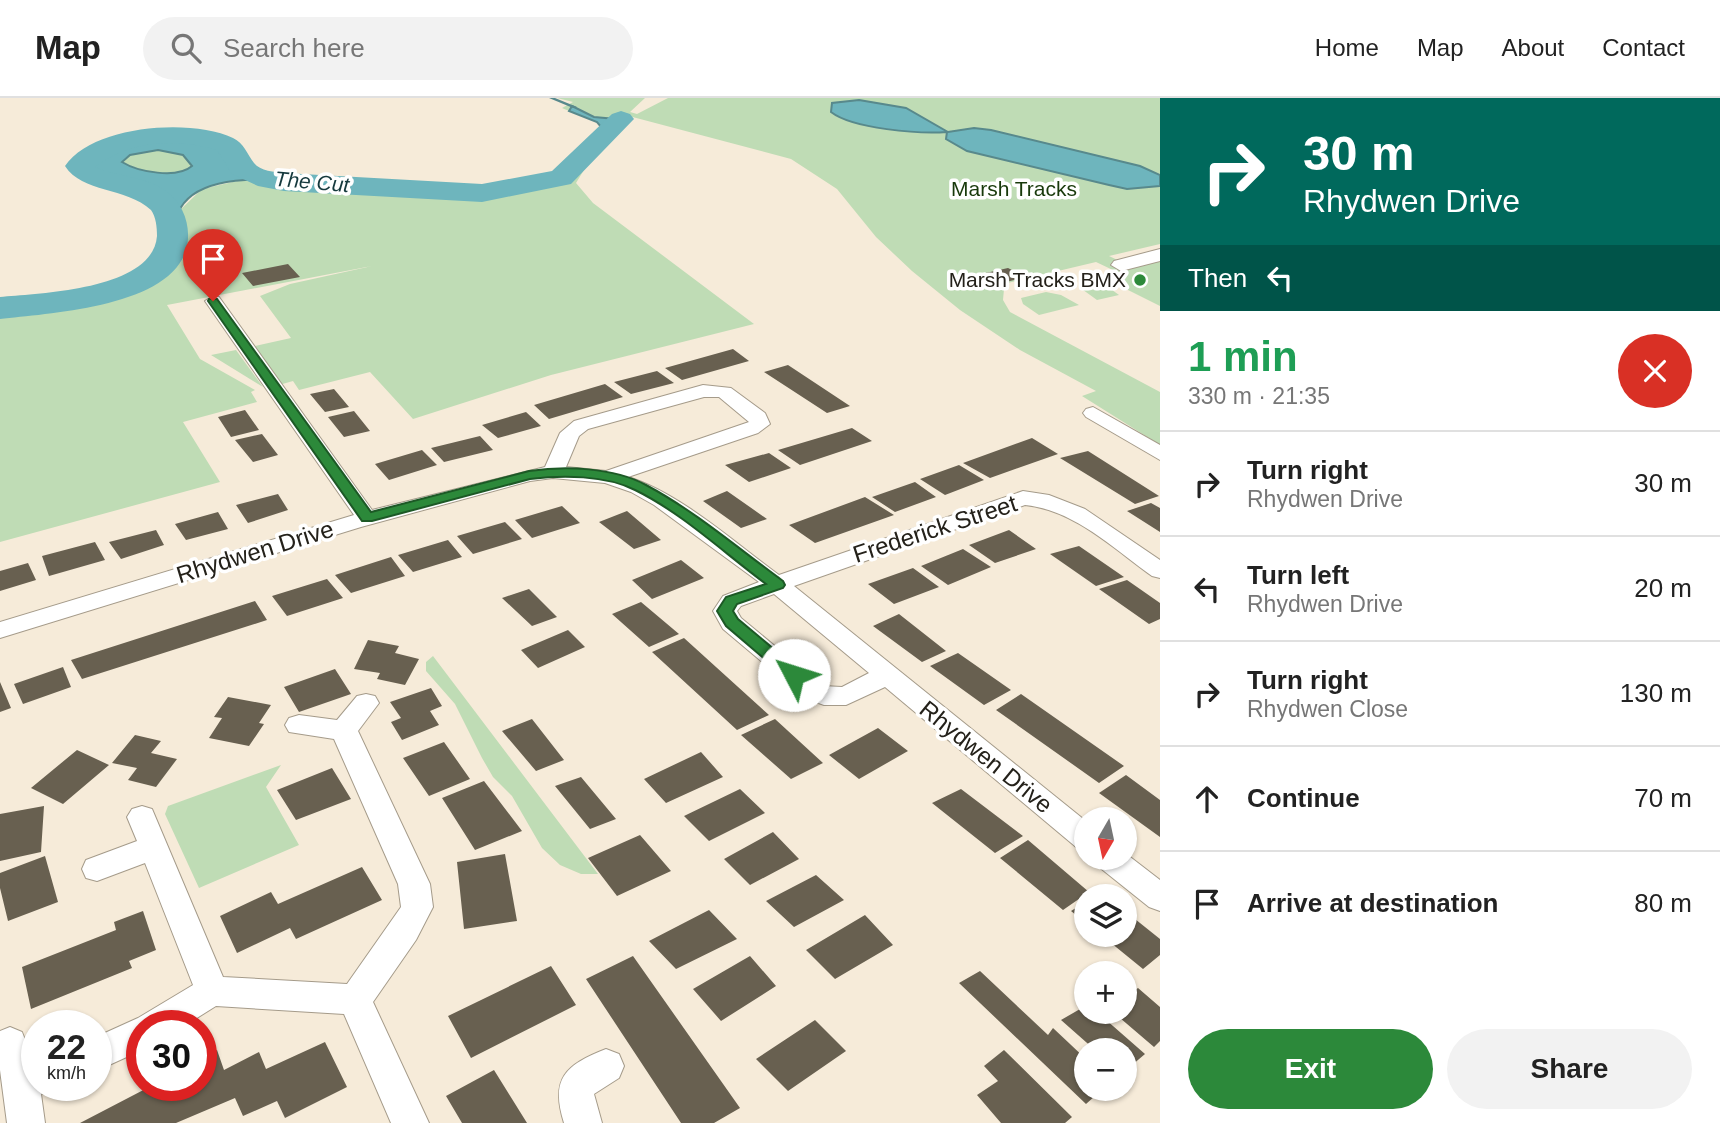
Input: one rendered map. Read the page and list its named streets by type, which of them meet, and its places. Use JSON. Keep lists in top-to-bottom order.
{
  "streets": {
    "street": ["Frederick Street", "Rhydwen Drive"]
  },
  "crossings": [
    ["Frederick Street", "Rhydwen Drive"]
  ],
  "water": ["The Cut"],
  "parks": ["Marsh Tracks"],
  "places": ["Marsh Tracks BMX"],
  "north": "bottom",
  "page": {
    "header": "Map",
    "search": "Search here",
    "nav": [
      "Home",
      "Map",
      "About",
      "Contact"
    ],
    "turn": ["30 m", "Rhydwen Drive"],
    "then": "Then",
    "heading": ["1 min", "330 m · 21:35"],
    "list": [
      {
        "name": "Turn right",
        "note": "Rhydwen Drive",
        "value": "30 m"
      },
      {
        "name": "Turn left",
        "note": "Rhydwen Drive",
        "value": "20 m"
      },
      {
        "name": "Turn right",
        "note": "Rhydwen Close",
        "value": "130 m"
      },
      {
        "name": "Continue",
        "value": "70 m"
      },
      {
        "name": "Arrive at destination",
        "value": "80 m"
      }
    ],
    "map_buttons": ["+", "−"],
    "speed": "22 km/h",
    "limit": "30",
    "buttons": ["Exit", "Share"]
  }
}
